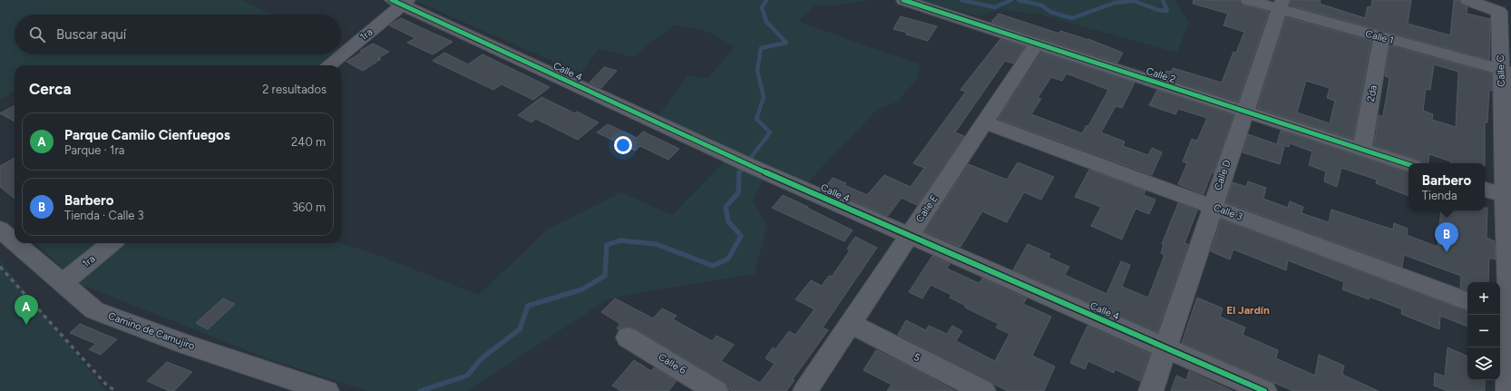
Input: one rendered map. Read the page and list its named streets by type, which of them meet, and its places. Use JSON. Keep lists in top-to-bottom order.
{
  "streets": {
    "street": [
      "1ra",
      "Calle 1",
      "Calle C",
      "Calle 4",
      "Calle 2",
      "2da",
      "Calle D",
      "Calle E",
      "Calle 3",
      "Camino de Camujiro",
      "5",
      "Calle 6"
    ]
  },
  "crossings": [
    ["1ra", "Calle 4"],
    ["1ra", "Camino de Camujiro"],
    ["Calle 1", "Calle C"],
    ["Calle 1", "2da"],
    ["Calle 1", "Calle D"],
    ["Calle 4", "Calle D"],
    ["Calle 4", "Calle E"],
    ["Calle 2", "2da"],
    ["Calle 2", "Calle D"],
    ["Calle 2", "Calle E"],
    ["Calle D", "Calle 3"],
    ["Calle E", "Calle 3"],
    ["Calle E", "5"]
  ],
  "districts": ["El Jardín"],
  "page": {
    "search": "Buscar aquí",
    "heading": ["Cerca", "2 resultados"],
    "list": [
      {
        "mark": "A",
        "name": "Parque Camilo Cienfuegos",
        "note": "Parque · 1ra",
        "value": "240 m"
      },
      {
        "mark": "B",
        "name": "Barbero",
        "note": "Tienda · Calle 3",
        "value": "360 m"
      }
    ],
    "popup": ["Barbero", "Tienda"],
    "pins": ["B", "A"],
    "map_buttons": ["+", "−"]
  }
}
